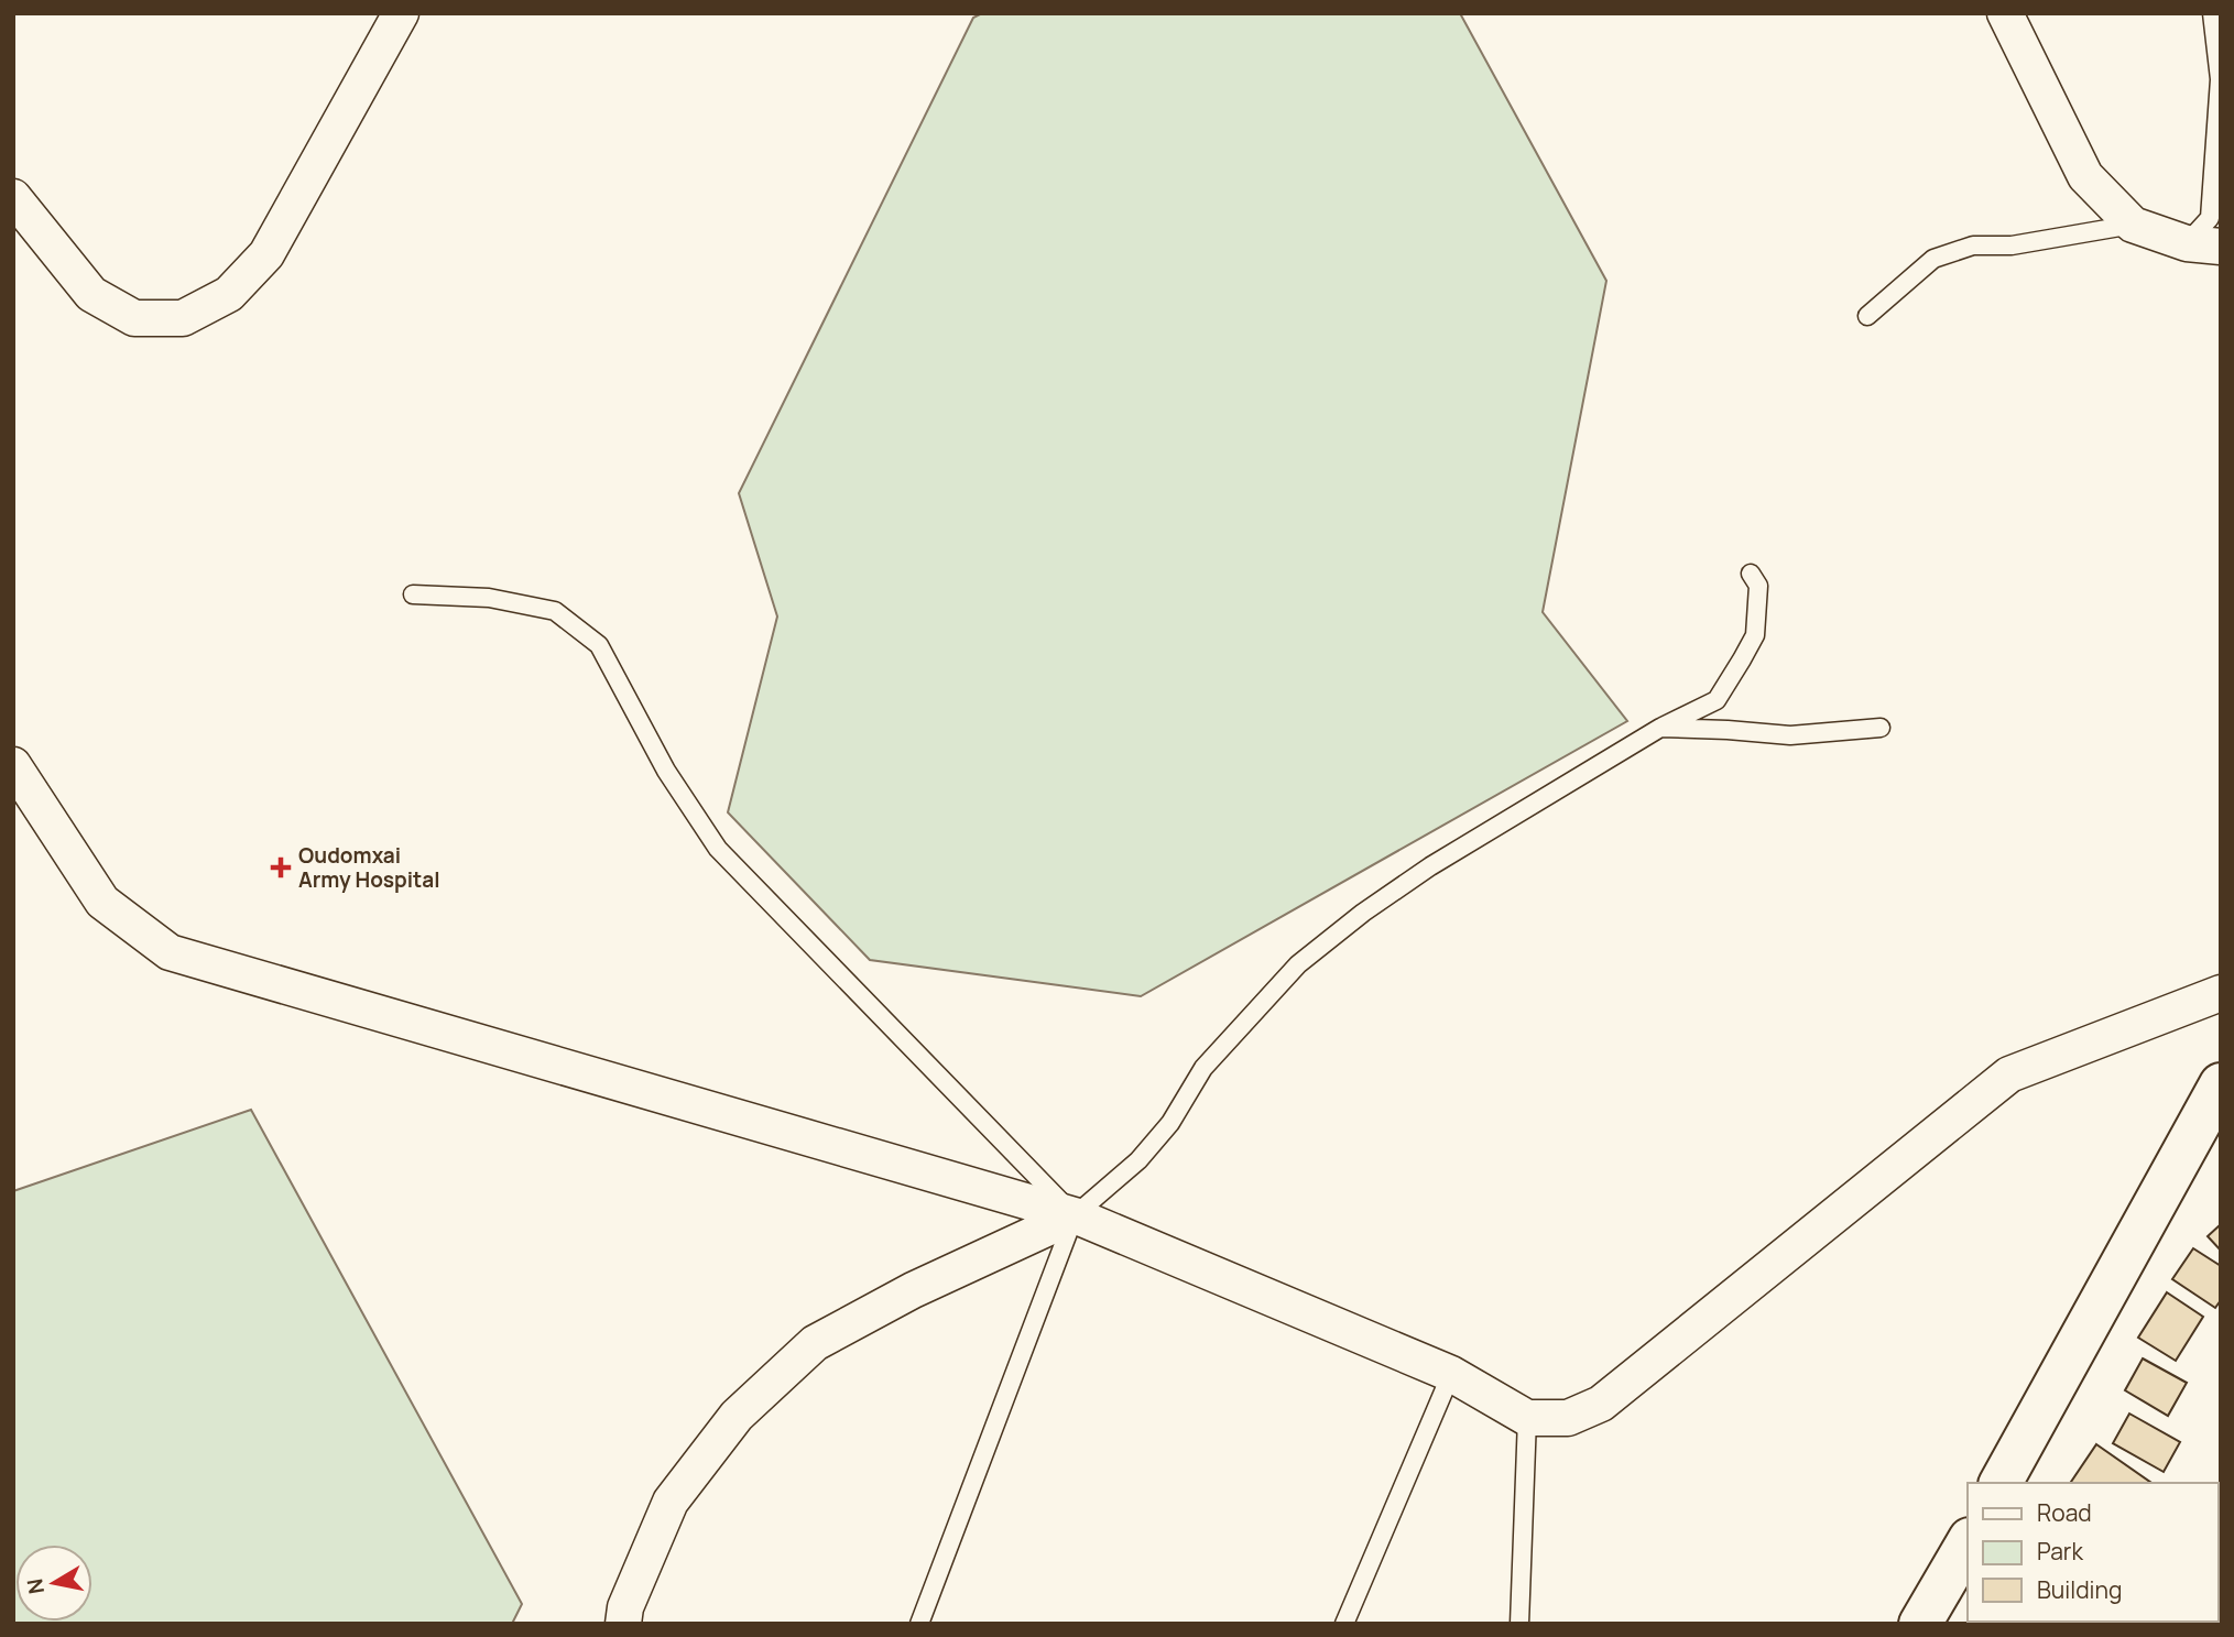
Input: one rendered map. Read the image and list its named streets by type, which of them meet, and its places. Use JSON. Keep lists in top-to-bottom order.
{
  "places": {
    "health": ["Oudomxai Army Hospital"]
  },
  "legend": ["Road", "Park", "Building"],
  "north": "left"
}
